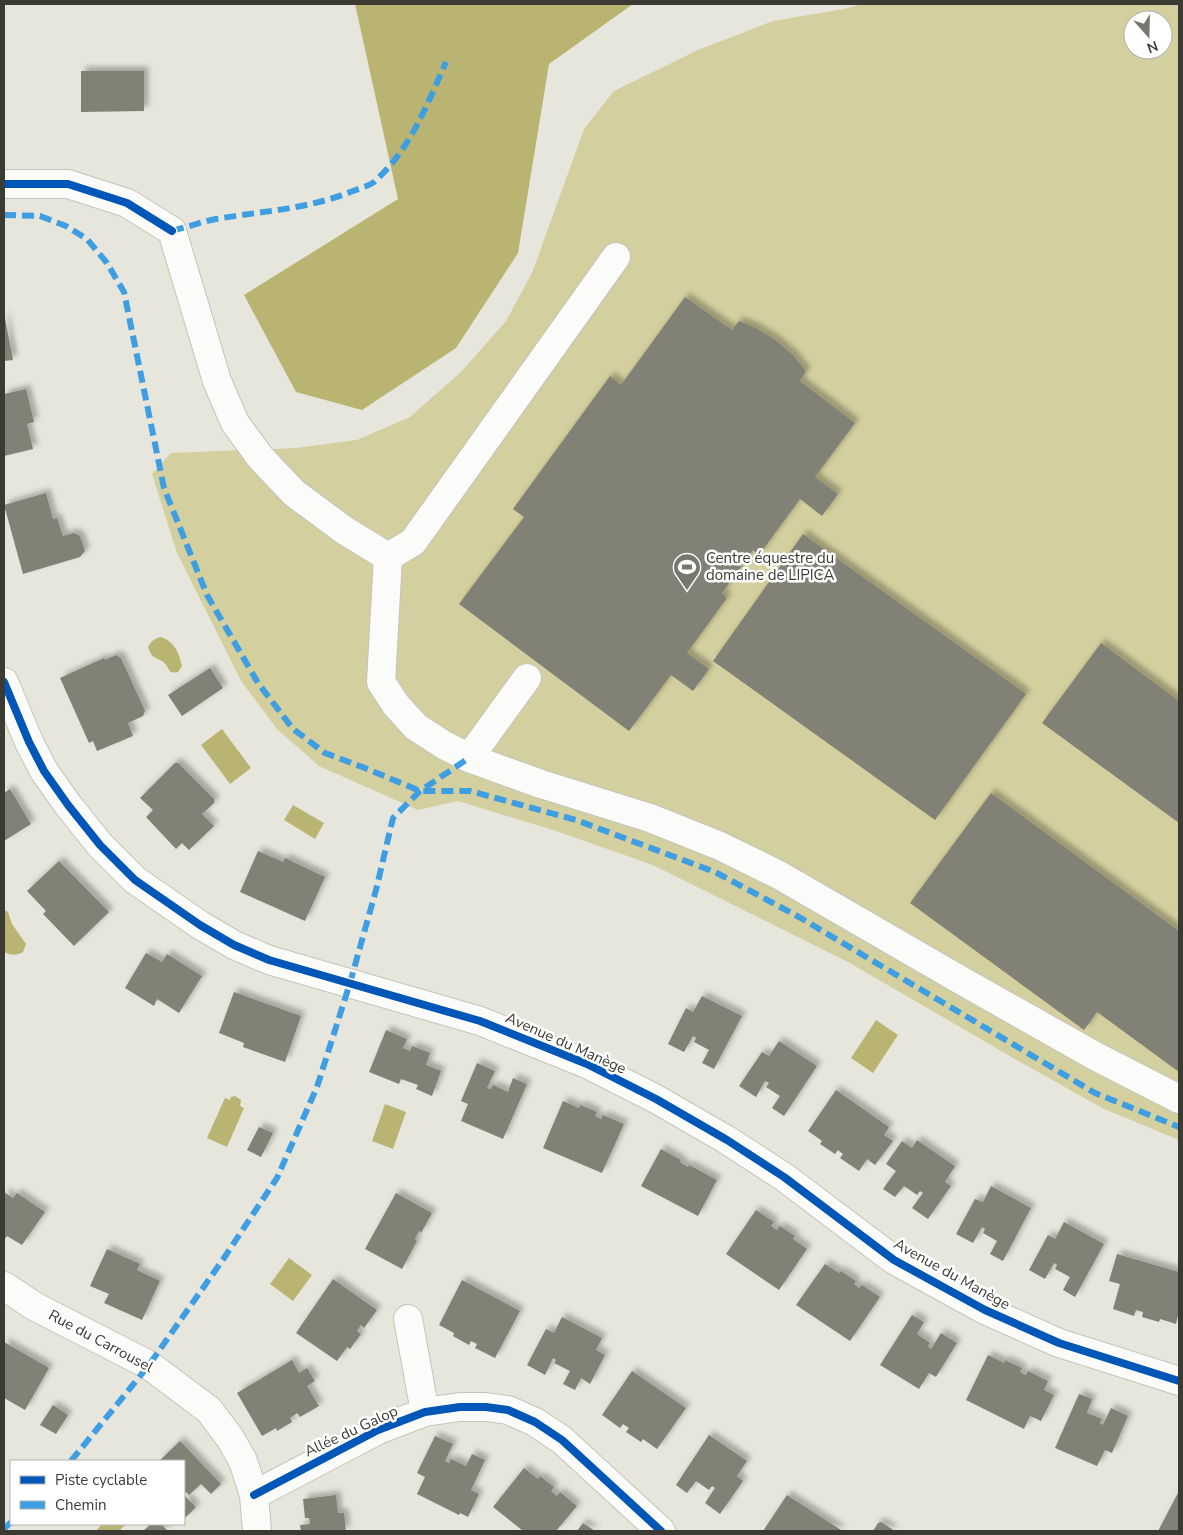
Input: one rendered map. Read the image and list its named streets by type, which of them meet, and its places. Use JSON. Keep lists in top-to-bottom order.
{
  "streets": {
    "street": ["Avenue du Manège", "Rue du Carrousel", "Allée du Galop"]
  },
  "crossings": [
    ["Rue du Carrousel", "Allée du Galop"]
  ],
  "places": {
    "sports": ["Centre équestre du domaine de LIPICA"]
  },
  "legend": ["Piste cyclable", "Chemin"],
  "north": "bottom"
}
